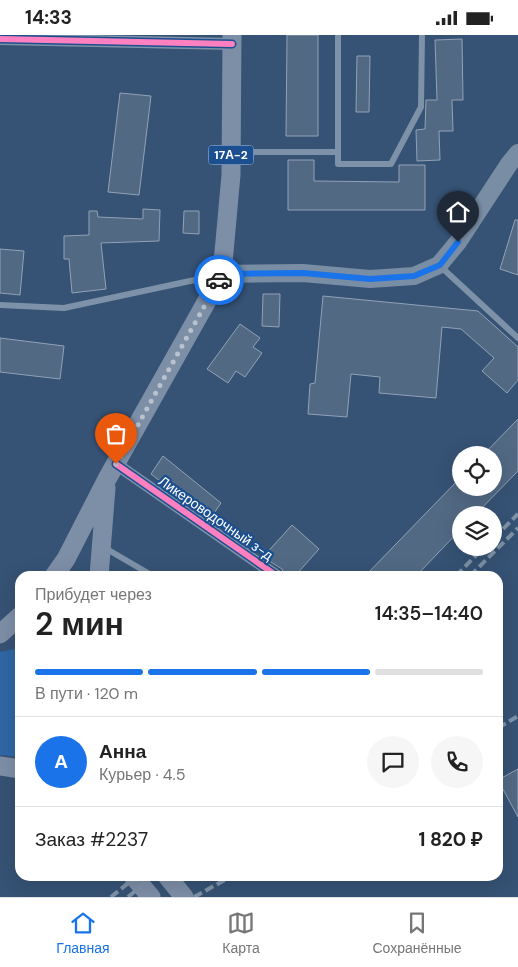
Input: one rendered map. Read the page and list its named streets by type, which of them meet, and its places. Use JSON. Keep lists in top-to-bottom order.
{
  "streets": {
    "main road": ["17А-2"],
    "street": ["Ликероводочный з-д"]
  },
  "crossings": [
    ["17А-2", "Ликероводочный з-д"]
  ],
  "page": {
    "status": "14:33",
    "heading": ["2 мин", "Прибудет через", "14:35–14:40"],
    "panel": [
      "Анна",
      "Курьер · 4.5",
      "Заказ #2237",
      "1 820 ₽"
    ],
    "bar": "В пути · 120 m",
    "round": "А",
    "tabs": ["Главная", "Карта", "Сохранённые"]
  }
}
